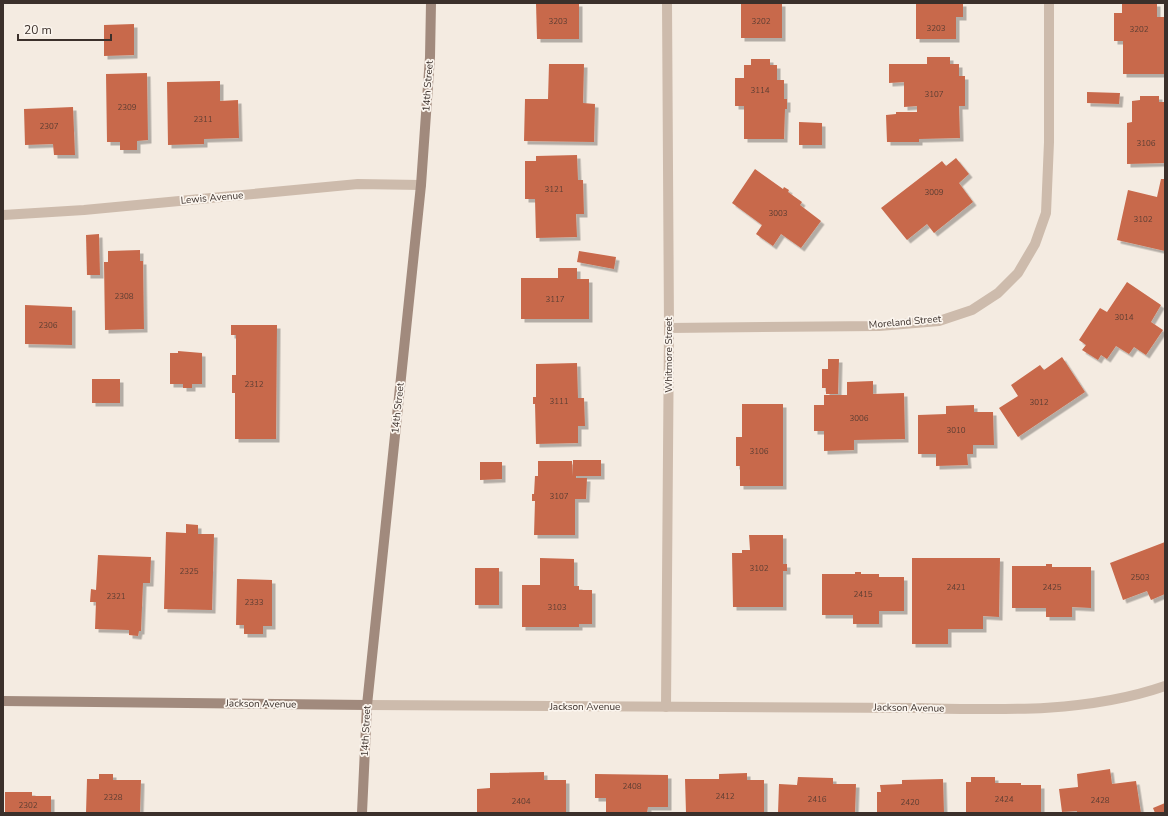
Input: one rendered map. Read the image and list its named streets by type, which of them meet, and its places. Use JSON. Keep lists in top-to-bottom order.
{
  "streets": {
    "street": [
      "14th Street",
      "Lewis Avenue",
      "Moreland Street",
      "Whitmore Street",
      "Jackson Avenue"
    ]
  },
  "crossings": [
    ["14th Street", "Lewis Avenue"],
    ["14th Street", "Jackson Avenue"],
    ["Moreland Street", "Whitmore Street"],
    ["Whitmore Street", "Jackson Avenue"]
  ],
  "house_numbers": [
    "3203",
    "3202",
    "3203",
    "3202",
    "3114",
    "3107",
    "2309",
    "2311",
    "2307",
    "3106",
    "3121",
    "3009",
    "3003",
    "3102",
    "2308",
    "3117",
    "3014",
    "2306",
    "2312",
    "3111",
    "3012",
    "3006",
    "3010",
    "3106",
    "3107",
    "3102",
    "2325",
    "2503",
    "2421",
    "2425",
    "2415",
    "2321",
    "2333",
    "3103",
    "2408",
    "2412",
    "2328",
    "2416",
    "2424",
    "2428",
    "2404",
    "2420",
    "2302"
  ],
  "scale_bar": "20 m"
}
